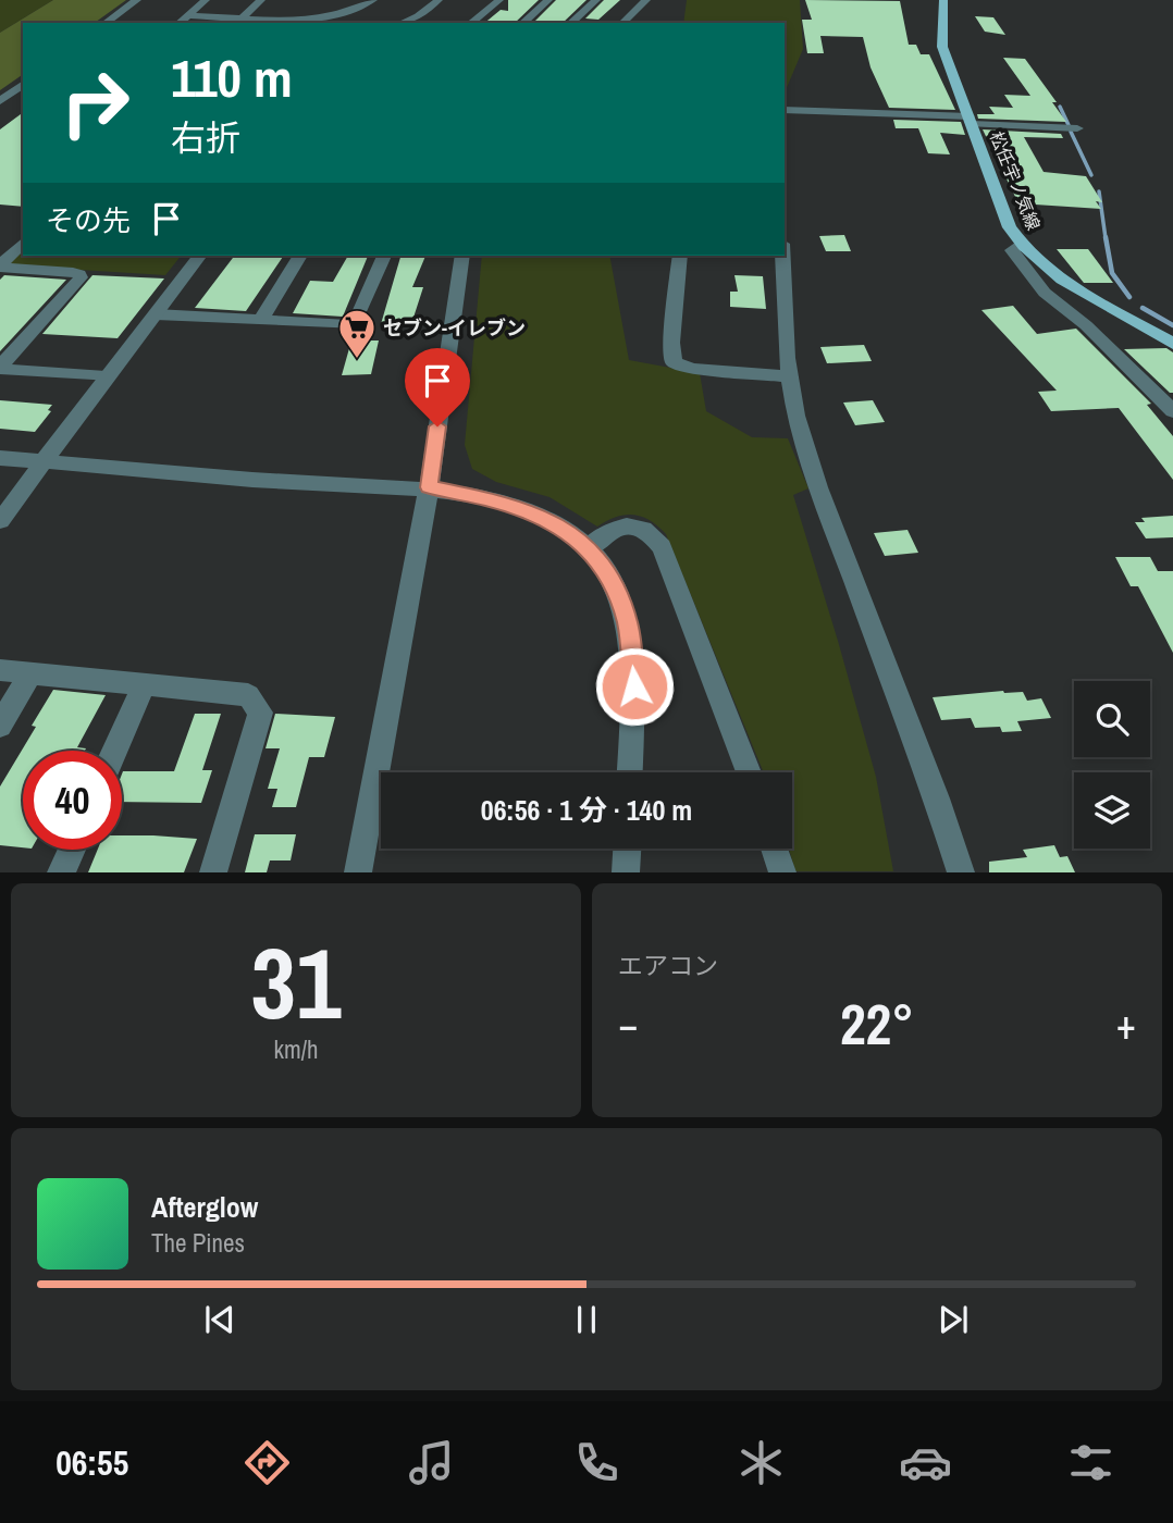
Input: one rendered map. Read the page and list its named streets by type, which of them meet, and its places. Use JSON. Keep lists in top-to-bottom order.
{
  "streets": {
    "main road": ["松任宇ノ気線"]
  },
  "places": {
    "supermarket": ["セブン-イレブン"]
  },
  "page": {
    "turn": ["110 m", "右折"],
    "then": "その先",
    "limit": "40",
    "trip": "06:56 · 1 分 · 140 m",
    "tile": [
      ["31", "km/h"],
      "エアコン"
    ],
    "heat": ["−", "22°", "+"],
    "song": ["Afterglow", "The Pines"],
    "tabs": "06:55"
  }
}
